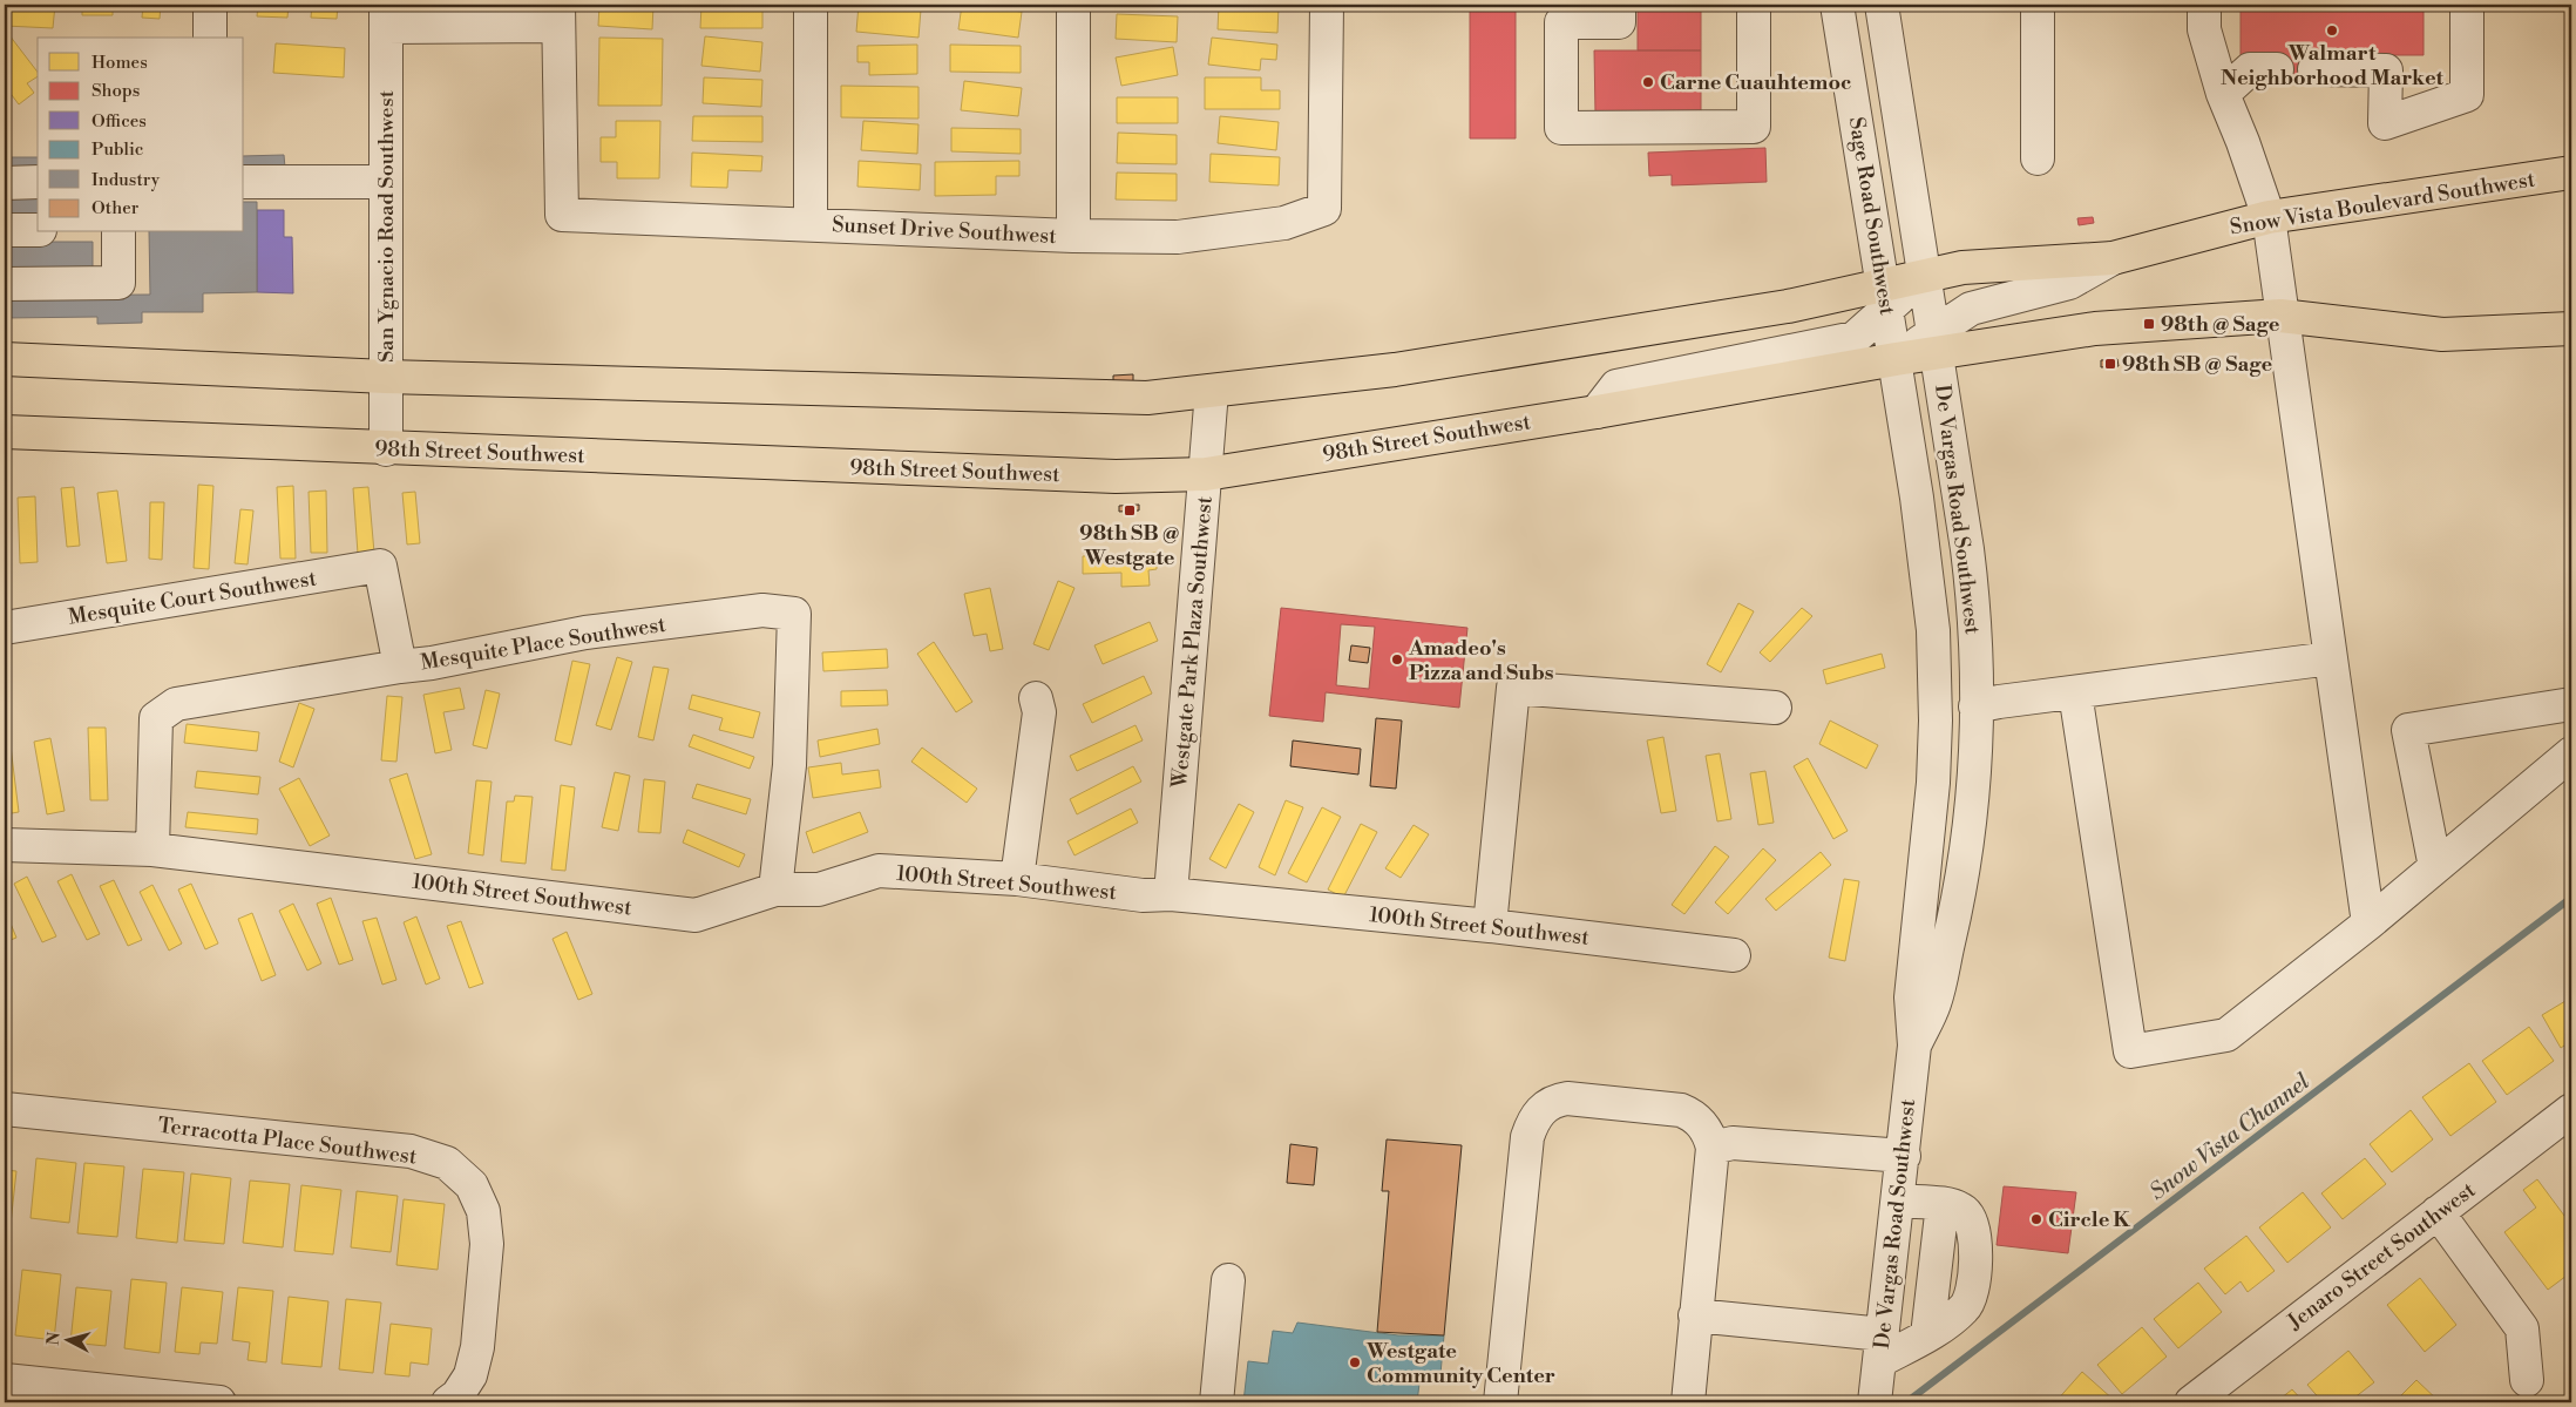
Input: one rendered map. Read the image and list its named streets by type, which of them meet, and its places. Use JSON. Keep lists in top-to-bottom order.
{
  "streets": {
    "main road": ["Snow Vista Boulevard Southwest", "98th Street Southwest"],
    "street": [
      "Sage Road Southwest",
      "San Ygnacio Road Southwest",
      "Sunset Drive Southwest",
      "De Vargas Road Southwest",
      "Mesquite Court Southwest",
      "Westgate Park Plaza Southwest",
      "Mesquite Place Southwest",
      "100th Street Southwest",
      "Terracotta Place Southwest",
      "Jenaro Street Southwest"
    ]
  },
  "crossings": [
    ["Snow Vista Boulevard Southwest", "Sage Road Southwest"],
    ["Sage Road Southwest", "98th Street Southwest"],
    ["Sage Road Southwest", "De Vargas Road Southwest"],
    ["San Ygnacio Road Southwest", "98th Street Southwest"],
    ["98th Street Southwest", "De Vargas Road Southwest"],
    ["98th Street Southwest", "Westgate Park Plaza Southwest"],
    ["Mesquite Court Southwest", "Mesquite Place Southwest"],
    ["Westgate Park Plaza Southwest", "100th Street Southwest"],
    ["Mesquite Place Southwest", "100th Street Southwest"]
  ],
  "water": ["Snow Vista Channel"],
  "places": {
    "other": [
      "Walmart Neighborhood Market",
      "Carne Cuauhtemoc",
      "Amadeo's Pizza and Subs",
      "Circle K",
      "Westgate Community Center"
    ],
    "transit": ["98th @ Sage", "98th SB @ Sage", "98th SB @ Westgate"]
  },
  "legend": [
    "Homes",
    "Shops",
    "Offices",
    "Public",
    "Industry",
    "Other"
  ],
  "north": "left"
}
